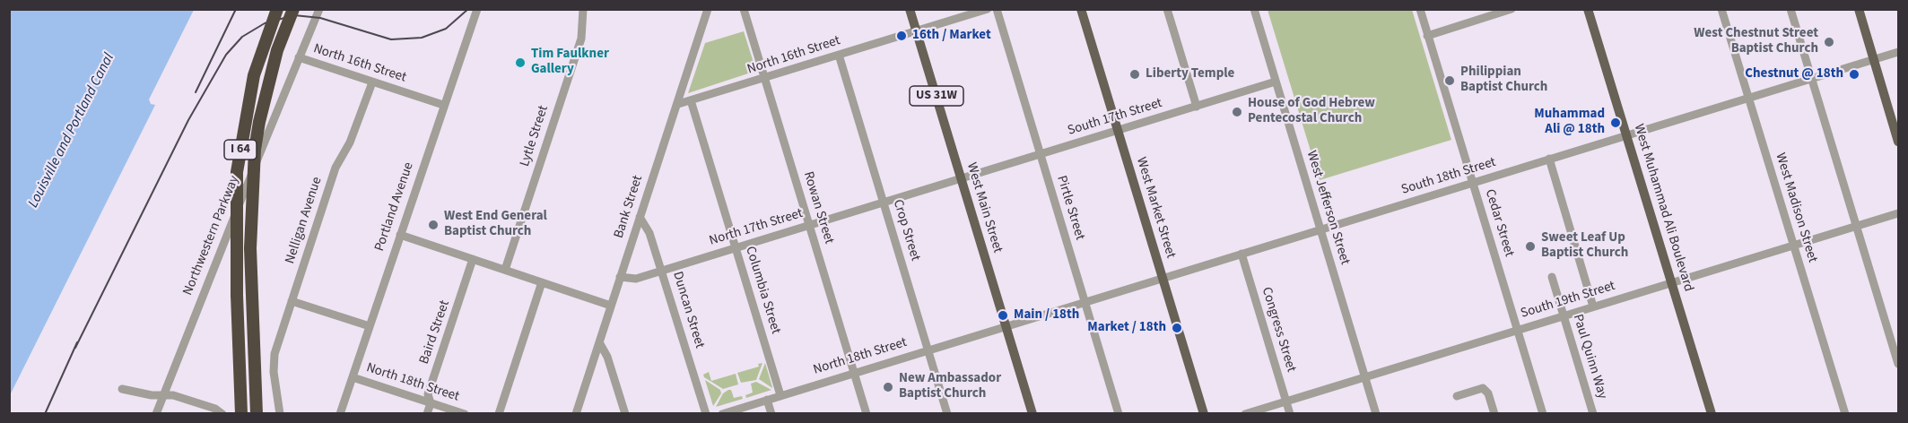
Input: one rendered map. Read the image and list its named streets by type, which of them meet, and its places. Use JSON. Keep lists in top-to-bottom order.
{
  "streets": {
    "highway": ["I 64"],
    "main road": [
      "US 31W",
      "West Main Street",
      "West Market Street",
      "West Muhammad Ali Boulevard"
    ],
    "street": [
      "North 16th Street",
      "South 17th Street",
      "Lytle Street",
      "South 18th Street",
      "Portland Avenue",
      "Bank Street",
      "Rowan Street",
      "Pirtle Street",
      "West Jefferson Street",
      "West Madison Street",
      "Nelligan Avenue",
      "Cedar Street",
      "North 17th Street",
      "Crop Street",
      "Northwestern Parkway",
      "Columbia Street",
      "South 19th Street",
      "Duncan Street",
      "Congress Street",
      "Baird Street",
      "North 18th Street",
      "Paul Quinn Way"
    ]
  },
  "crossings": [
    ["North 16th Street", "Portland Avenue"],
    ["North 16th Street", "Bank Street"],
    ["North 16th Street", "Rowan Street"],
    ["North 16th Street", "West Main Street"],
    ["North 16th Street", "Nelligan Avenue"],
    ["North 16th Street", "Crop Street"],
    ["North 16th Street", "Northwestern Parkway"],
    ["North 16th Street", "Columbia Street"],
    ["South 17th Street", "West Main Street"],
    ["South 17th Street", "Pirtle Street"],
    ["South 17th Street", "West Market Street"],
    ["South 17th Street", "West Jefferson Street"],
    ["South 17th Street", "North 17th Street"],
    ["South 18th Street", "West Main Street"],
    ["South 18th Street", "Pirtle Street"],
    ["South 18th Street", "West Market Street"],
    ["South 18th Street", "West Jefferson Street"],
    ["South 18th Street", "West Muhammad Ali Boulevard"],
    ["South 18th Street", "West Madison Street"],
    ["South 18th Street", "Cedar Street"],
    ["South 18th Street", "Congress Street"],
    ["South 18th Street", "North 18th Street"],
    ["Portland Avenue", "North 18th Street"],
    ["Bank Street", "North 17th Street"],
    ["Bank Street", "Duncan Street"],
    ["Rowan Street", "North 17th Street"],
    ["Rowan Street", "North 18th Street"],
    ["West Main Street", "North 17th Street"],
    ["West Main Street", "North 18th Street"],
    ["West Jefferson Street", "South 19th Street"],
    ["West Muhammad Ali Boulevard", "South 19th Street"],
    ["West Madison Street", "South 19th Street"],
    ["Cedar Street", "South 19th Street"],
    ["North 17th Street", "Crop Street"],
    ["North 17th Street", "Columbia Street"],
    ["North 17th Street", "Duncan Street"],
    ["Crop Street", "North 18th Street"],
    ["Columbia Street", "North 18th Street"],
    ["South 19th Street", "Congress Street"],
    ["South 19th Street", "Paul Quinn Way"],
    ["Baird Street", "North 18th Street"]
  ],
  "water": ["Louisville and Portland Canal"],
  "places": [
    "16th / Market",
    "West Chestnut Street Baptist Church",
    "Tim Faulkner Gallery",
    "Liberty Temple",
    "Chestnut @ 18th",
    "Philippian Baptist Church",
    "House of God Hebrew Pentecostal Church",
    "Muhammad Ali @ 18th",
    "West End General Baptist Church",
    "Sweet Leaf Up Baptist Church",
    "Main / 18th",
    "Market / 18th",
    "New Ambassador Baptist Church"
  ]
}
